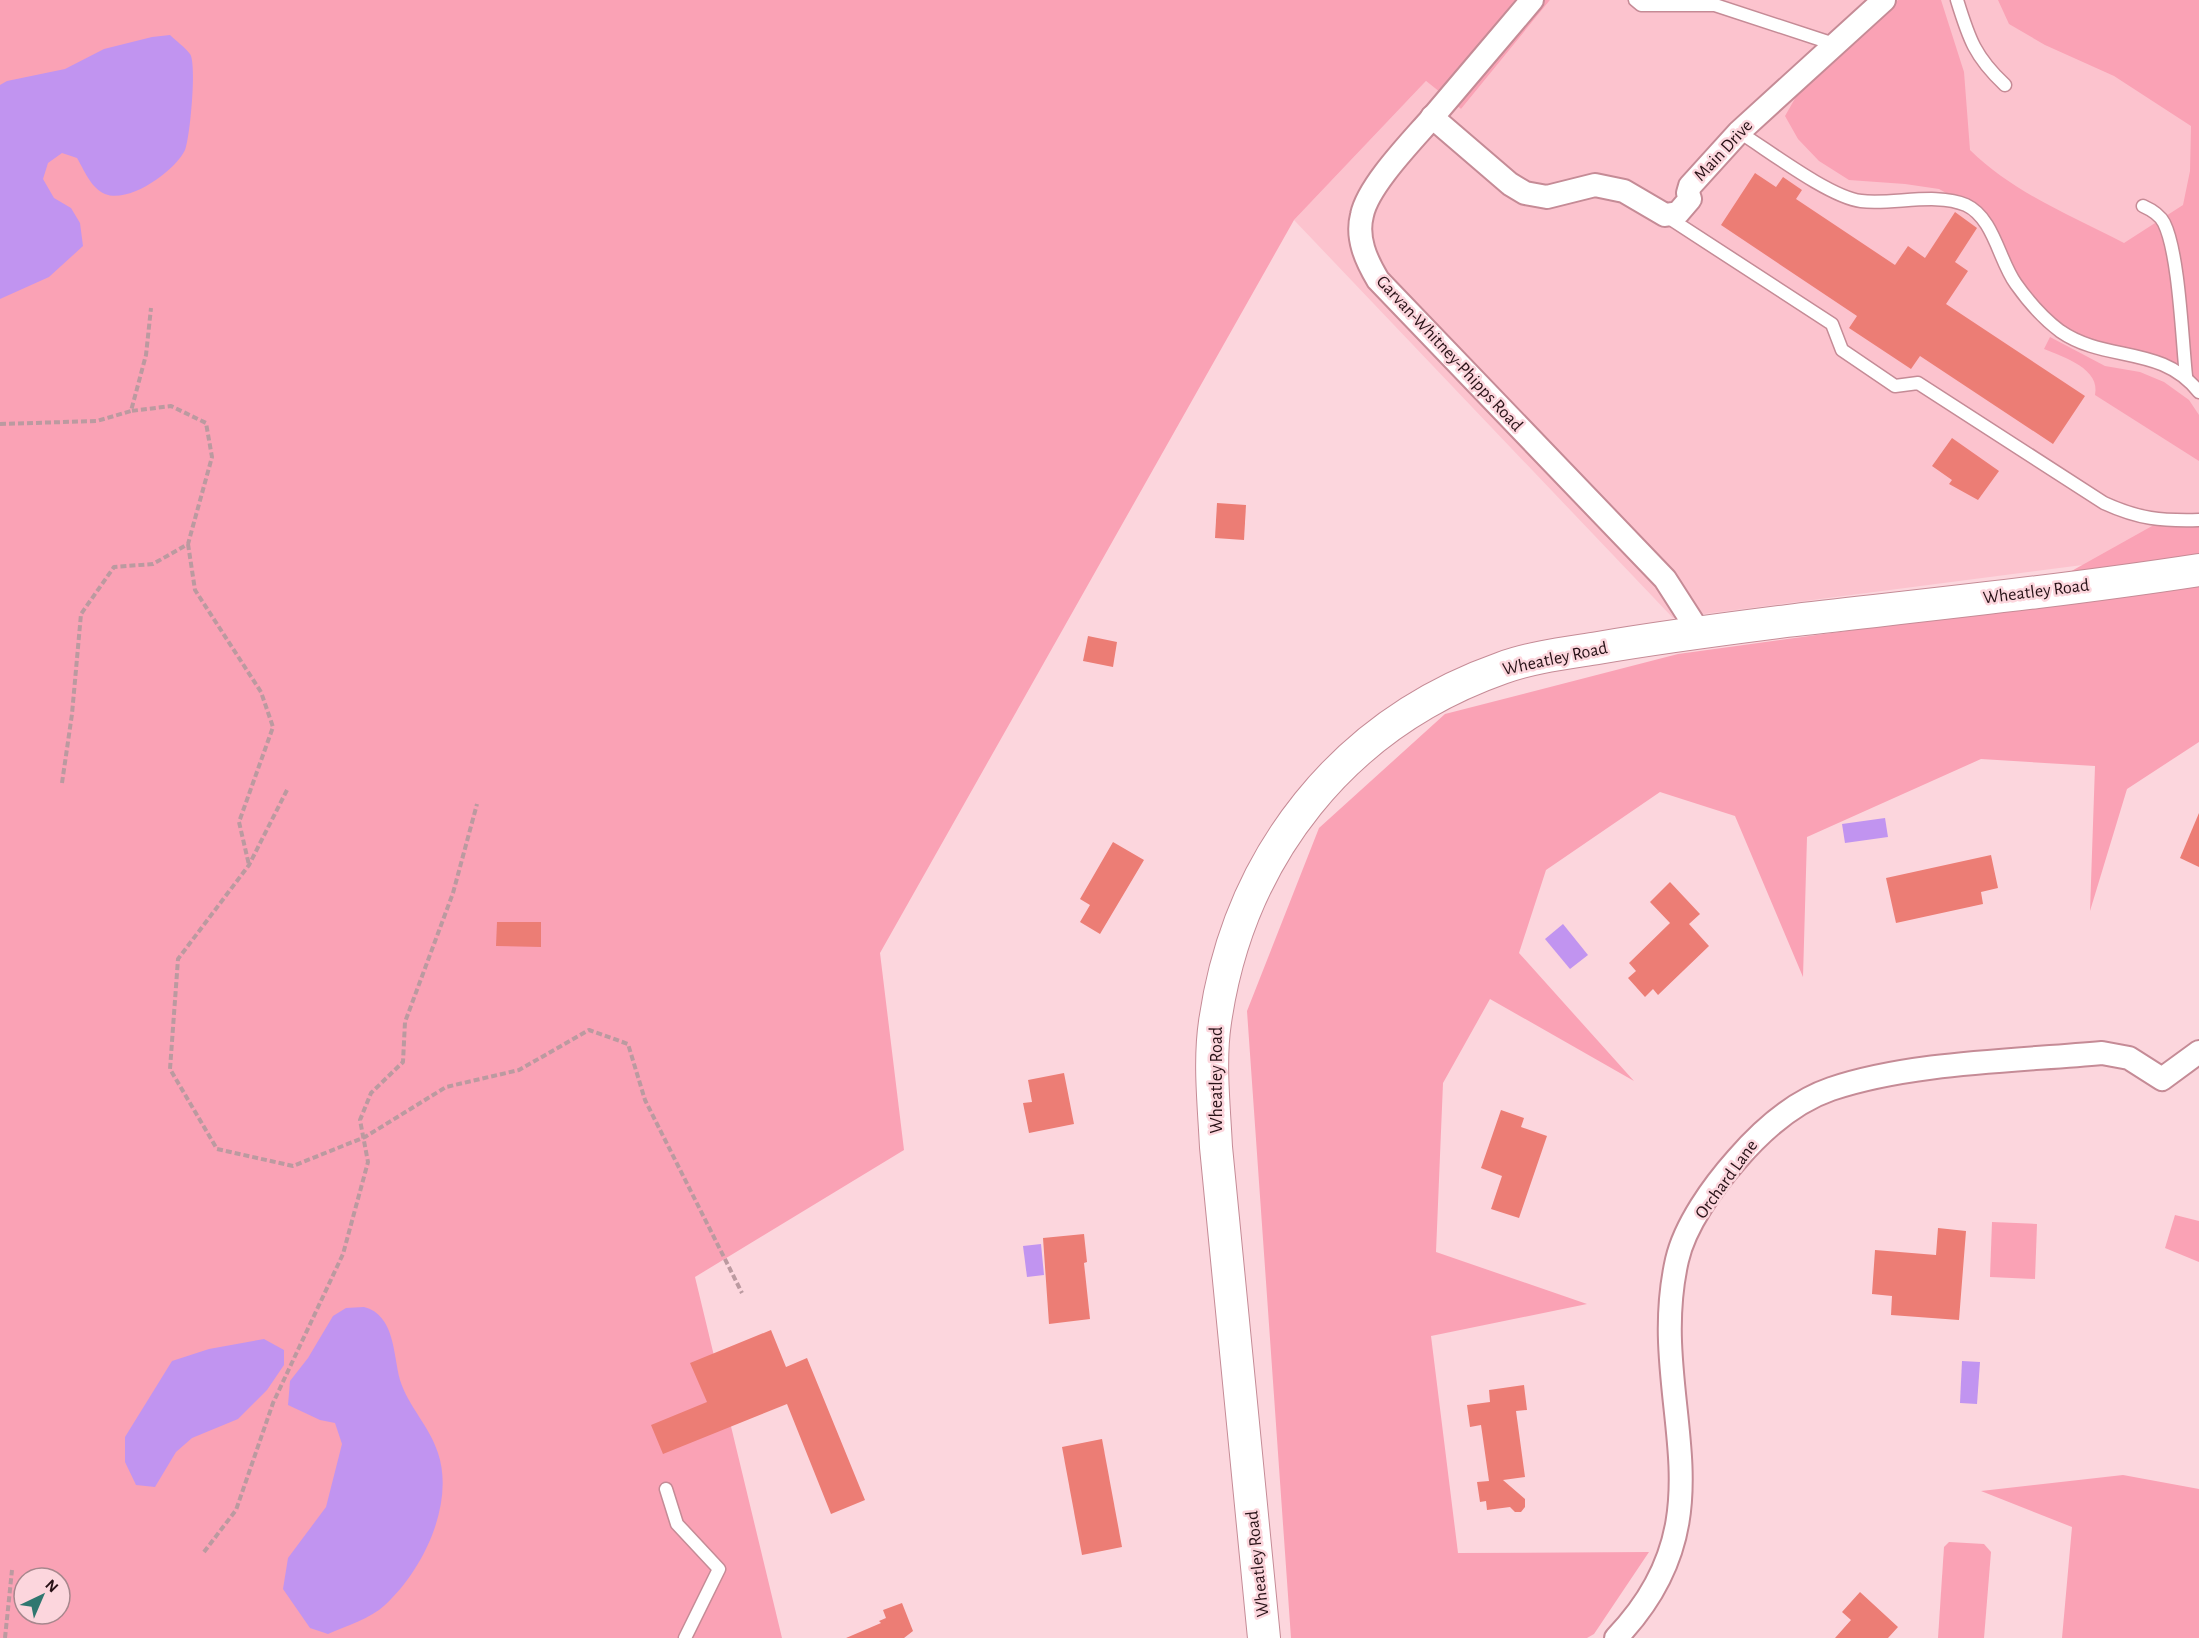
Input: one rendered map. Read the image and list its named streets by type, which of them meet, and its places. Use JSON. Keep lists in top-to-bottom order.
{
  "streets": {
    "main road": ["Wheatley Road"],
    "street": ["Main Drive", "Garvan-Whitney-Phipps Road", "Orchard Lane"]
  },
  "crossings": [
    ["Garvan-Whitney-Phipps Road", "Wheatley Road"]
  ],
  "north": "top right"
}
